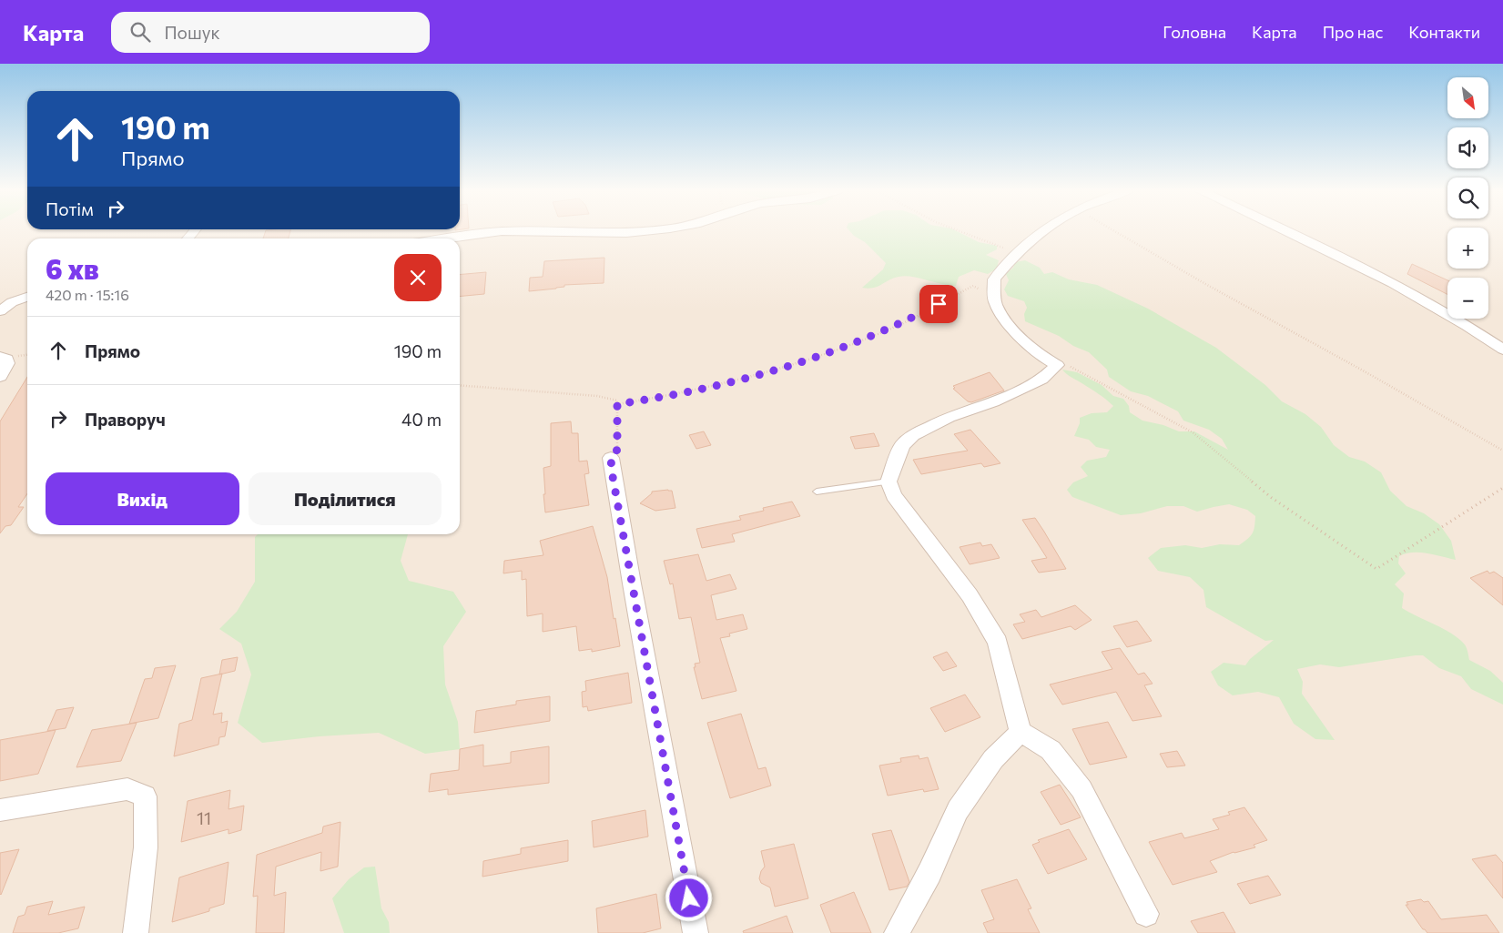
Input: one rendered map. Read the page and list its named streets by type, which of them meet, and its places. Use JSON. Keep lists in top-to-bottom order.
{
  "house_numbers": ["11"],
  "north": "bottom right",
  "page": {
    "header": "Карта",
    "search": "Пошук",
    "nav": [
      "Головна",
      "Карта",
      "Про нас",
      "Контакти"
    ],
    "map_buttons": ["+", "−"],
    "turn": ["190 m", "Прямо"],
    "then": "Потім",
    "heading": ["6 хв", "420 m · 15:16"],
    "list": [
      {
        "name": "Прямо",
        "value": "190 m"
      },
      {
        "name": "Праворуч",
        "value": "40 m"
      }
    ],
    "buttons": ["Вихід", "Поділитися"]
  }
}
